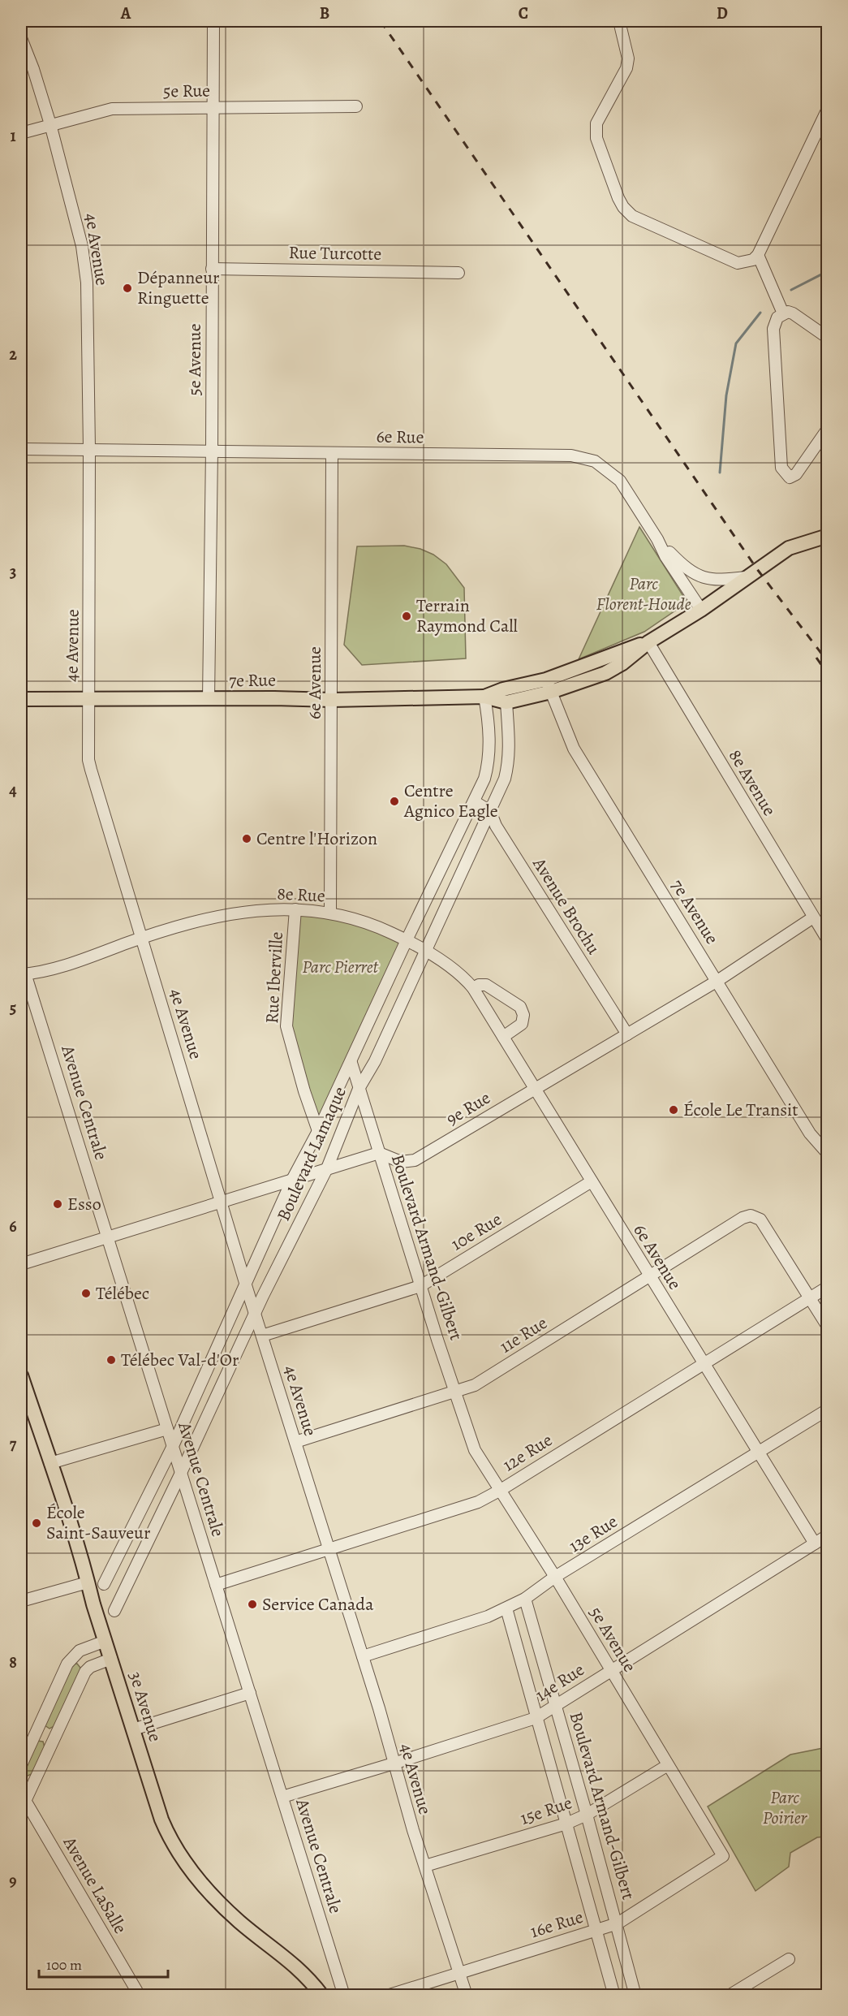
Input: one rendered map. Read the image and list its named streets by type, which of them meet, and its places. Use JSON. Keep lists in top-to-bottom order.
{
  "streets": {
    "main road": ["7e Rue", "3e Avenue"],
    "street": [
      "5e Rue",
      "4e Avenue",
      "Rue Turcotte",
      "5e Avenue",
      "6e Rue",
      "6e Avenue",
      "8e Avenue",
      "8e Rue",
      "Avenue Brochu",
      "7e Avenue",
      "Rue Iberville",
      "Avenue Centrale",
      "9e Rue",
      "Boulevard Lamaque",
      "10e Rue",
      "Boulevard Armand-Gilbert",
      "11e Rue",
      "12e Rue",
      "13e Rue",
      "14e Rue",
      "15e Rue",
      "Avenue LaSalle",
      "16e Rue"
    ]
  },
  "crossings": [
    ["5e Rue", "4e Avenue"],
    ["5e Rue", "5e Avenue"],
    ["4e Avenue", "6e Rue"],
    ["4e Avenue", "7e Rue"],
    ["4e Avenue", "8e Rue"],
    ["4e Avenue", "Boulevard Lamaque"],
    ["4e Avenue", "10e Rue"],
    ["4e Avenue", "11e Rue"],
    ["4e Avenue", "12e Rue"],
    ["4e Avenue", "13e Rue"],
    ["4e Avenue", "14e Rue"],
    ["4e Avenue", "15e Rue"],
    ["4e Avenue", "16e Rue"],
    ["Rue Turcotte", "5e Avenue"],
    ["5e Avenue", "6e Rue"],
    ["5e Avenue", "7e Rue"],
    ["5e Avenue", "Boulevard Armand-Gilbert"],
    ["5e Avenue", "12e Rue"],
    ["5e Avenue", "13e Rue"],
    ["5e Avenue", "14e Rue"],
    ["5e Avenue", "15e Rue"],
    ["5e Avenue", "16e Rue"],
    ["6e Rue", "7e Rue"],
    ["6e Rue", "6e Avenue"],
    ["7e Rue", "6e Avenue"],
    ["7e Rue", "8e Avenue"],
    ["7e Rue", "7e Avenue"],
    ["7e Rue", "Boulevard Lamaque"],
    ["6e Avenue", "8e Rue"],
    ["6e Avenue", "9e Rue"],
    ["6e Avenue", "10e Rue"],
    ["6e Avenue", "11e Rue"],
    ["6e Avenue", "12e Rue"],
    ["6e Avenue", "13e Rue"],
    ["6e Avenue", "14e Rue"],
    ["8e Avenue", "9e Rue"],
    ["8e Rue", "Rue Iberville"],
    ["8e Rue", "Avenue Centrale"],
    ["8e Rue", "Boulevard Lamaque"],
    ["Avenue Brochu", "9e Rue"],
    ["Avenue Brochu", "Boulevard Lamaque"],
    ["7e Avenue", "9e Rue"],
    ["Rue Iberville", "Boulevard Lamaque"],
    ["Avenue Centrale", "Boulevard Lamaque"],
    ["Avenue Centrale", "12e Rue"],
    ["Avenue Centrale", "14e Rue"],
    ["9e Rue", "Boulevard Armand-Gilbert"],
    ["Boulevard Lamaque", "Boulevard Armand-Gilbert"],
    ["10e Rue", "Boulevard Armand-Gilbert"],
    ["Boulevard Armand-Gilbert", "11e Rue"],
    ["Boulevard Armand-Gilbert", "13e Rue"],
    ["Boulevard Armand-Gilbert", "14e Rue"],
    ["Boulevard Armand-Gilbert", "15e Rue"],
    ["Boulevard Armand-Gilbert", "16e Rue"],
    ["11e Rue", "12e Rue"]
  ],
  "parks": ["Parc Florent-Houde", "Parc Pierret", "Parc Poirier"],
  "places": [
    "Dépanneur Ringuette",
    "Terrain Raymond Call",
    "Centre Agnico Eagle",
    "Centre l'Horizon",
    "École Le Transit",
    "Esso",
    "Télébec",
    "Télébec Val-d'Or",
    "École Saint-Sauveur",
    "Service Canada"
  ],
  "scale_bar": "100 m",
  "grid": {
    "columns": [
      "A",
      "B",
      "C",
      "D"
    ],
    "rows": [
      "1",
      "2",
      "3",
      "4",
      "5",
      "6",
      "7",
      "8",
      "9"
    ]
  }
}
